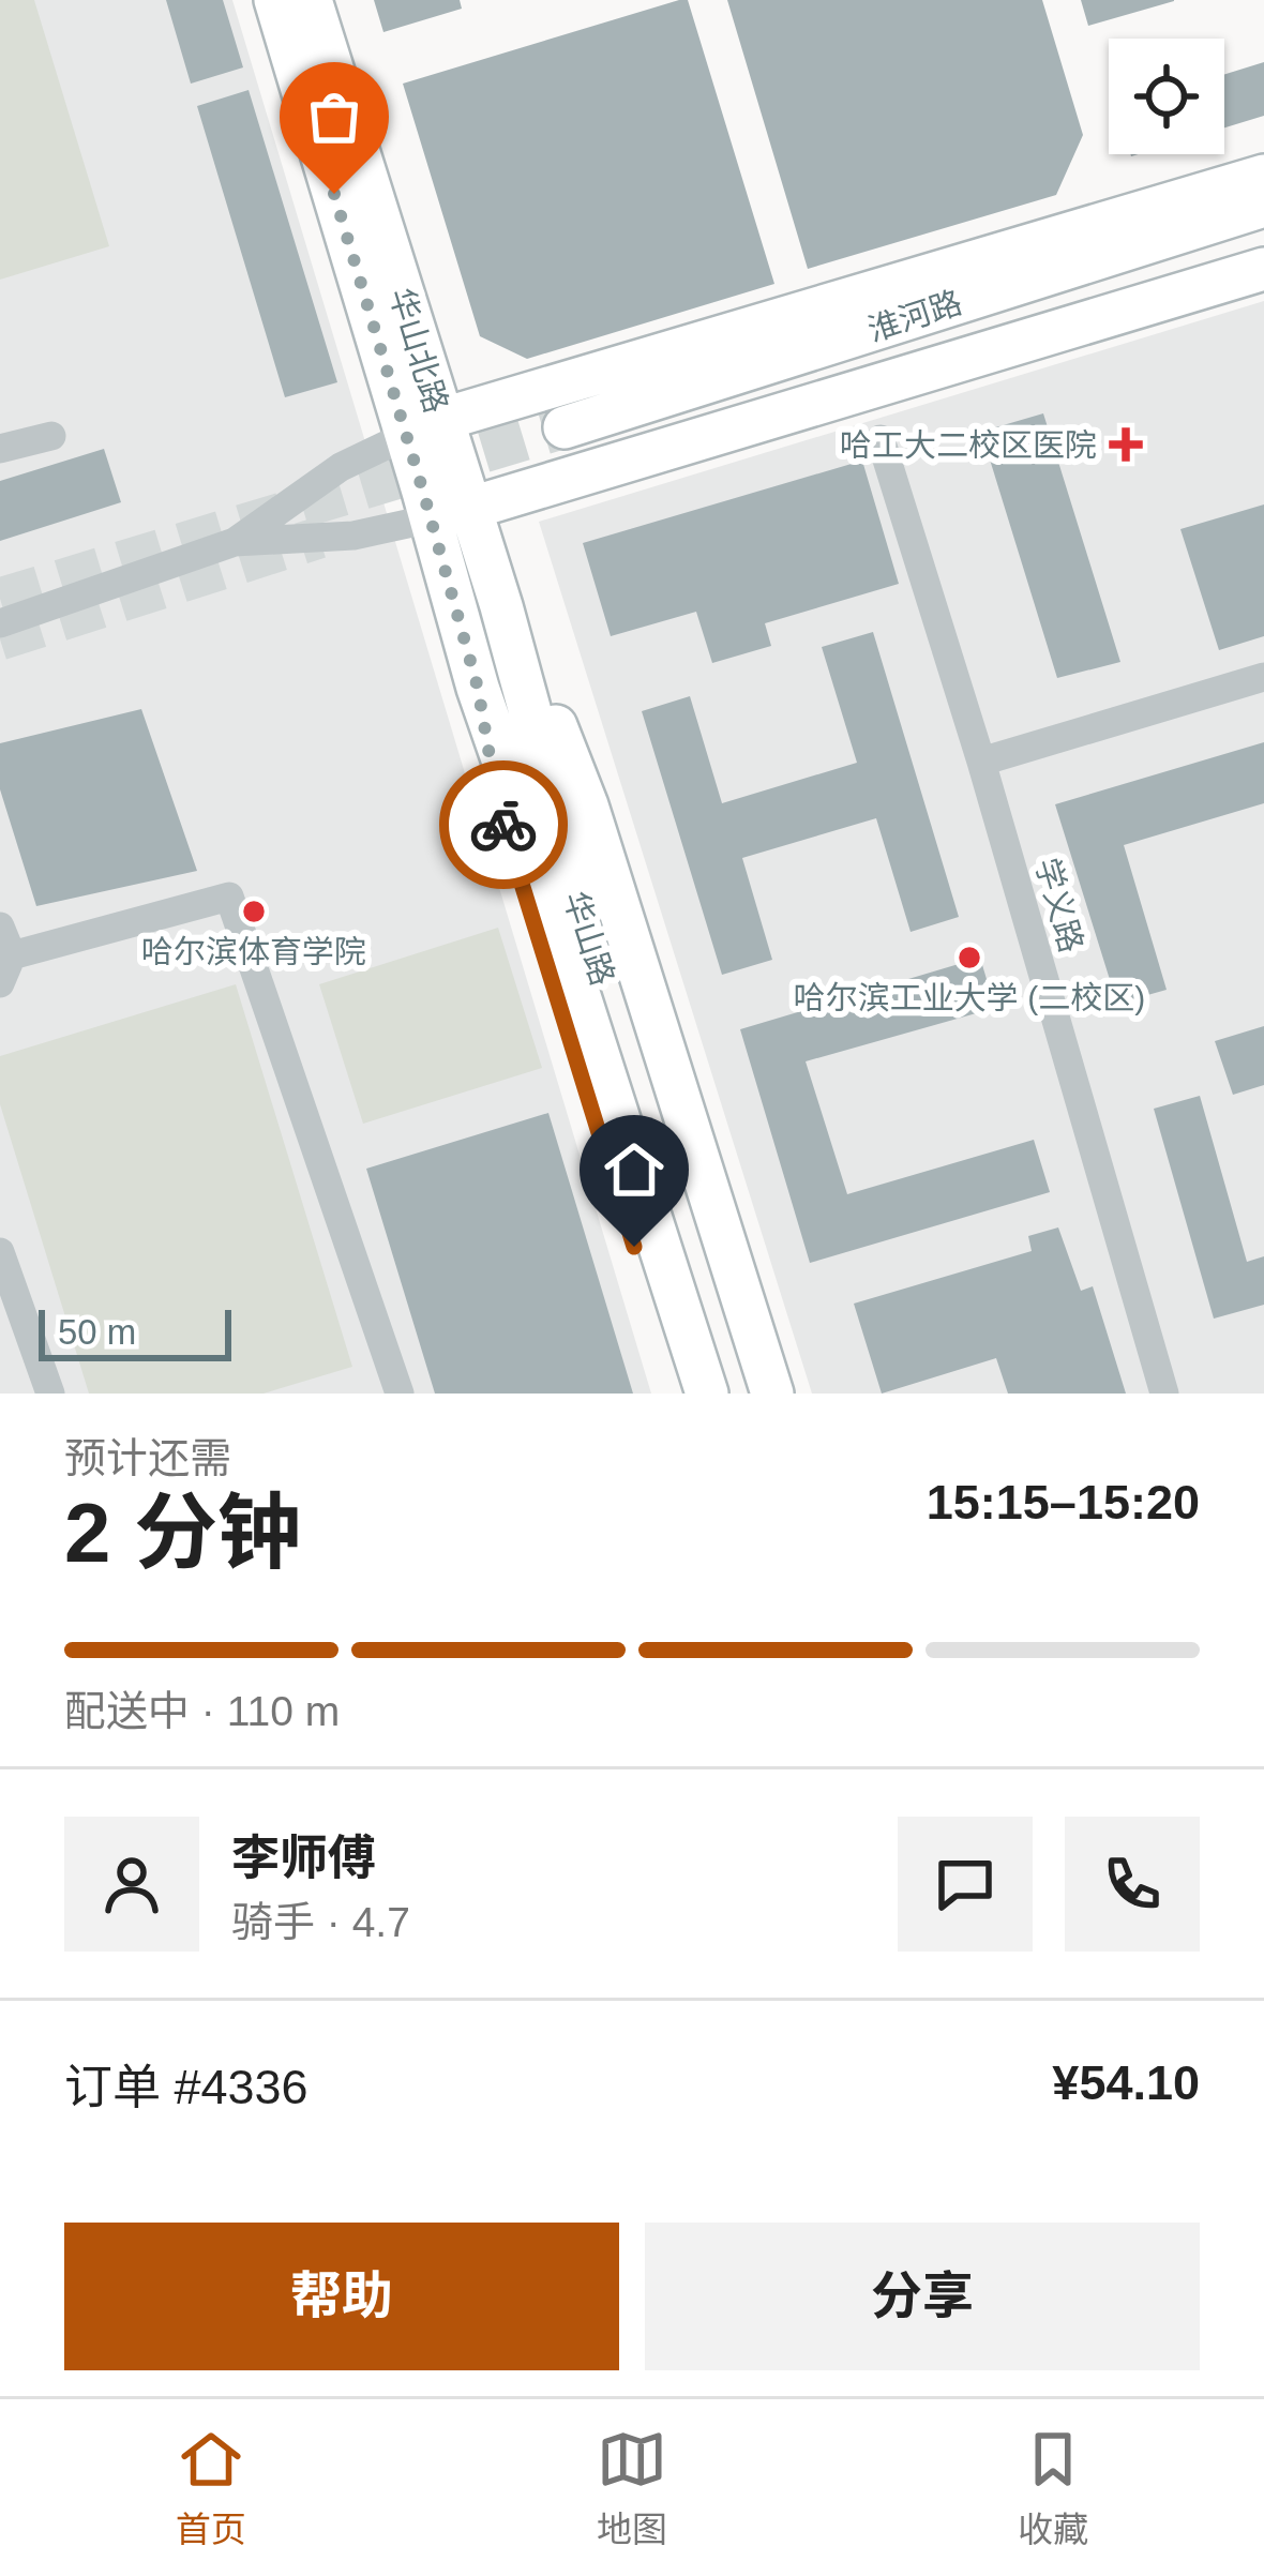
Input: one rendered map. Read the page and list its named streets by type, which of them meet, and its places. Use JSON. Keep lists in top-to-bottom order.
{
  "streets": {
    "main road": ["淮河路", "华山北路", "华山路"],
    "street": ["学义路"]
  },
  "crossings": [
    ["华山北路", "华山路"]
  ],
  "places": {
    "health": ["哈工大二校区医院"],
    "other": ["哈尔滨体育学院", "哈尔滨工业大学 (二校区)"]
  },
  "scale_bar": "50 m",
  "page": {
    "scale": "50 m",
    "heading": ["2 分钟", "预计还需", "15:15–15:20"],
    "panel": [
      "李师傅",
      "骑手 · 4.7",
      "订单 #4336",
      "¥54.10"
    ],
    "bar": "配送中 · 110 m",
    "buttons": ["帮助", "分享"],
    "tabs": ["首页", "地图", "收藏"]
  }
}
